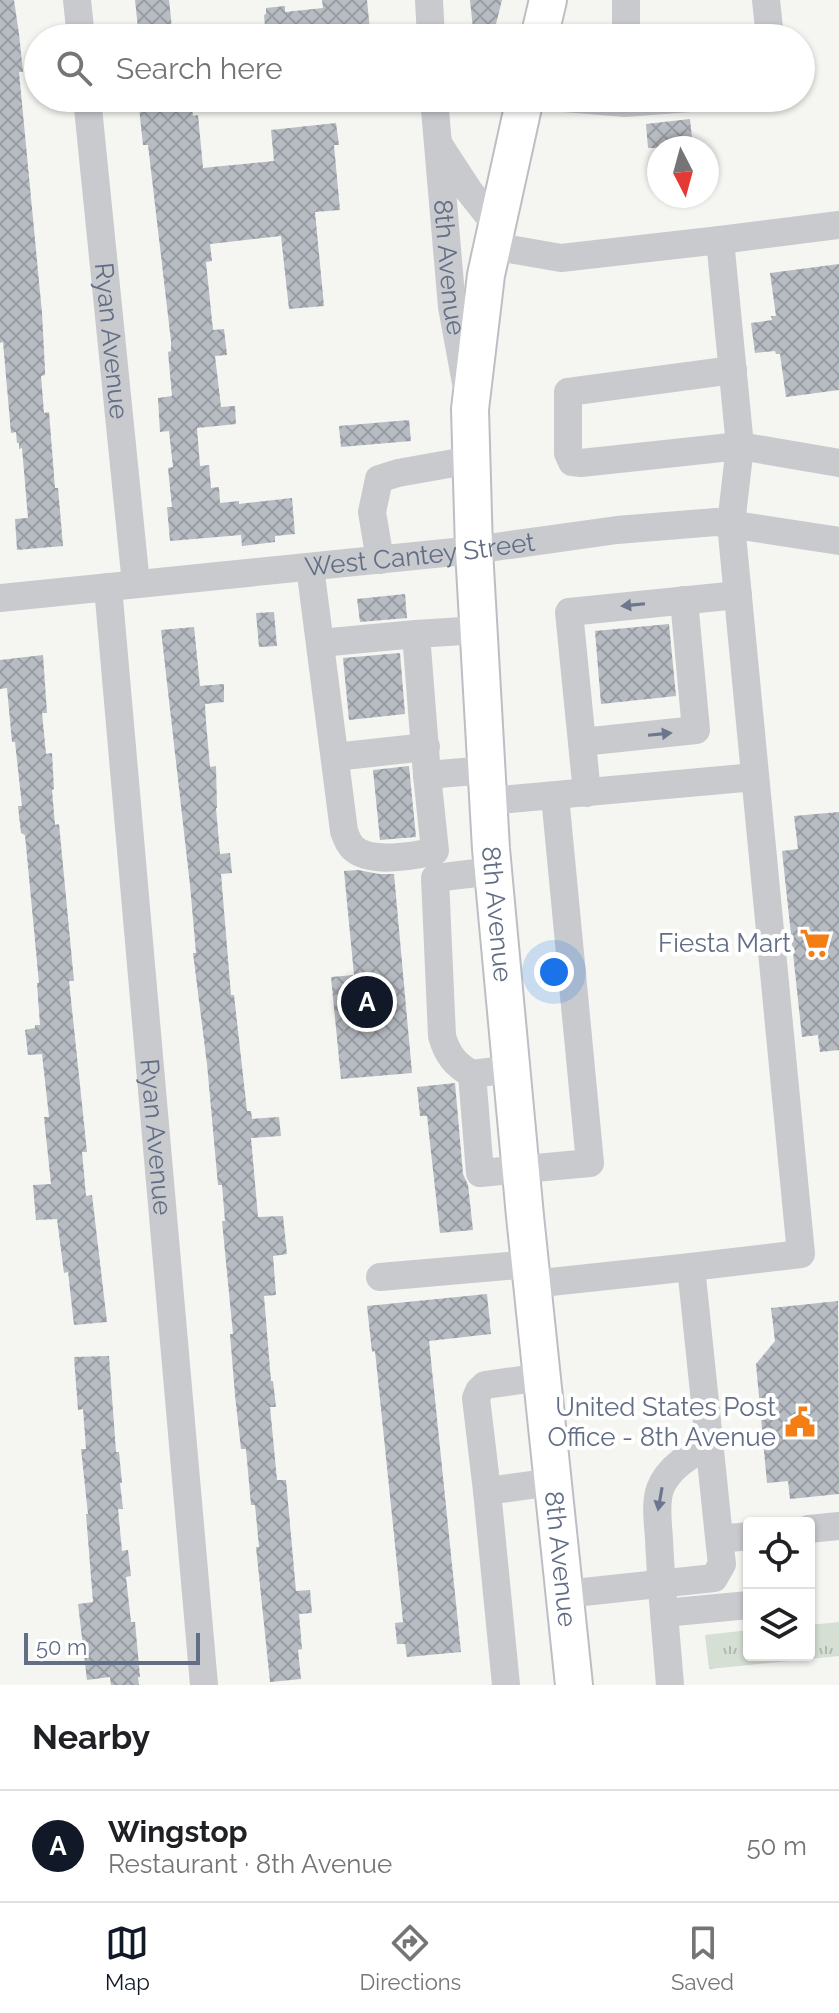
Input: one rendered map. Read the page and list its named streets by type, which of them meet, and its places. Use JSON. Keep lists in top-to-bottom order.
{
  "streets": {
    "main road": ["8th Avenue"],
    "street": ["Ryan Avenue", "West Cantey Street"]
  },
  "crossings": [
    ["8th Avenue", "West Cantey Street"],
    ["Ryan Avenue", "West Cantey Street"]
  ],
  "places": {
    "supermarket": ["Fiesta Mart"],
    "public building": ["United States Post Office - 8th Avenue"]
  },
  "scale_bar": "50 m",
  "north": "bottom",
  "page": {
    "search": "Search here",
    "pins": "A",
    "scale": "50 m",
    "heading": "Nearby",
    "list": [
      {
        "mark": "A",
        "name": "Wingstop",
        "note": "Restaurant · 8th Avenue",
        "value": "50 m"
      }
    ],
    "nav": ["Map", "Directions", "Saved"]
  }
}
